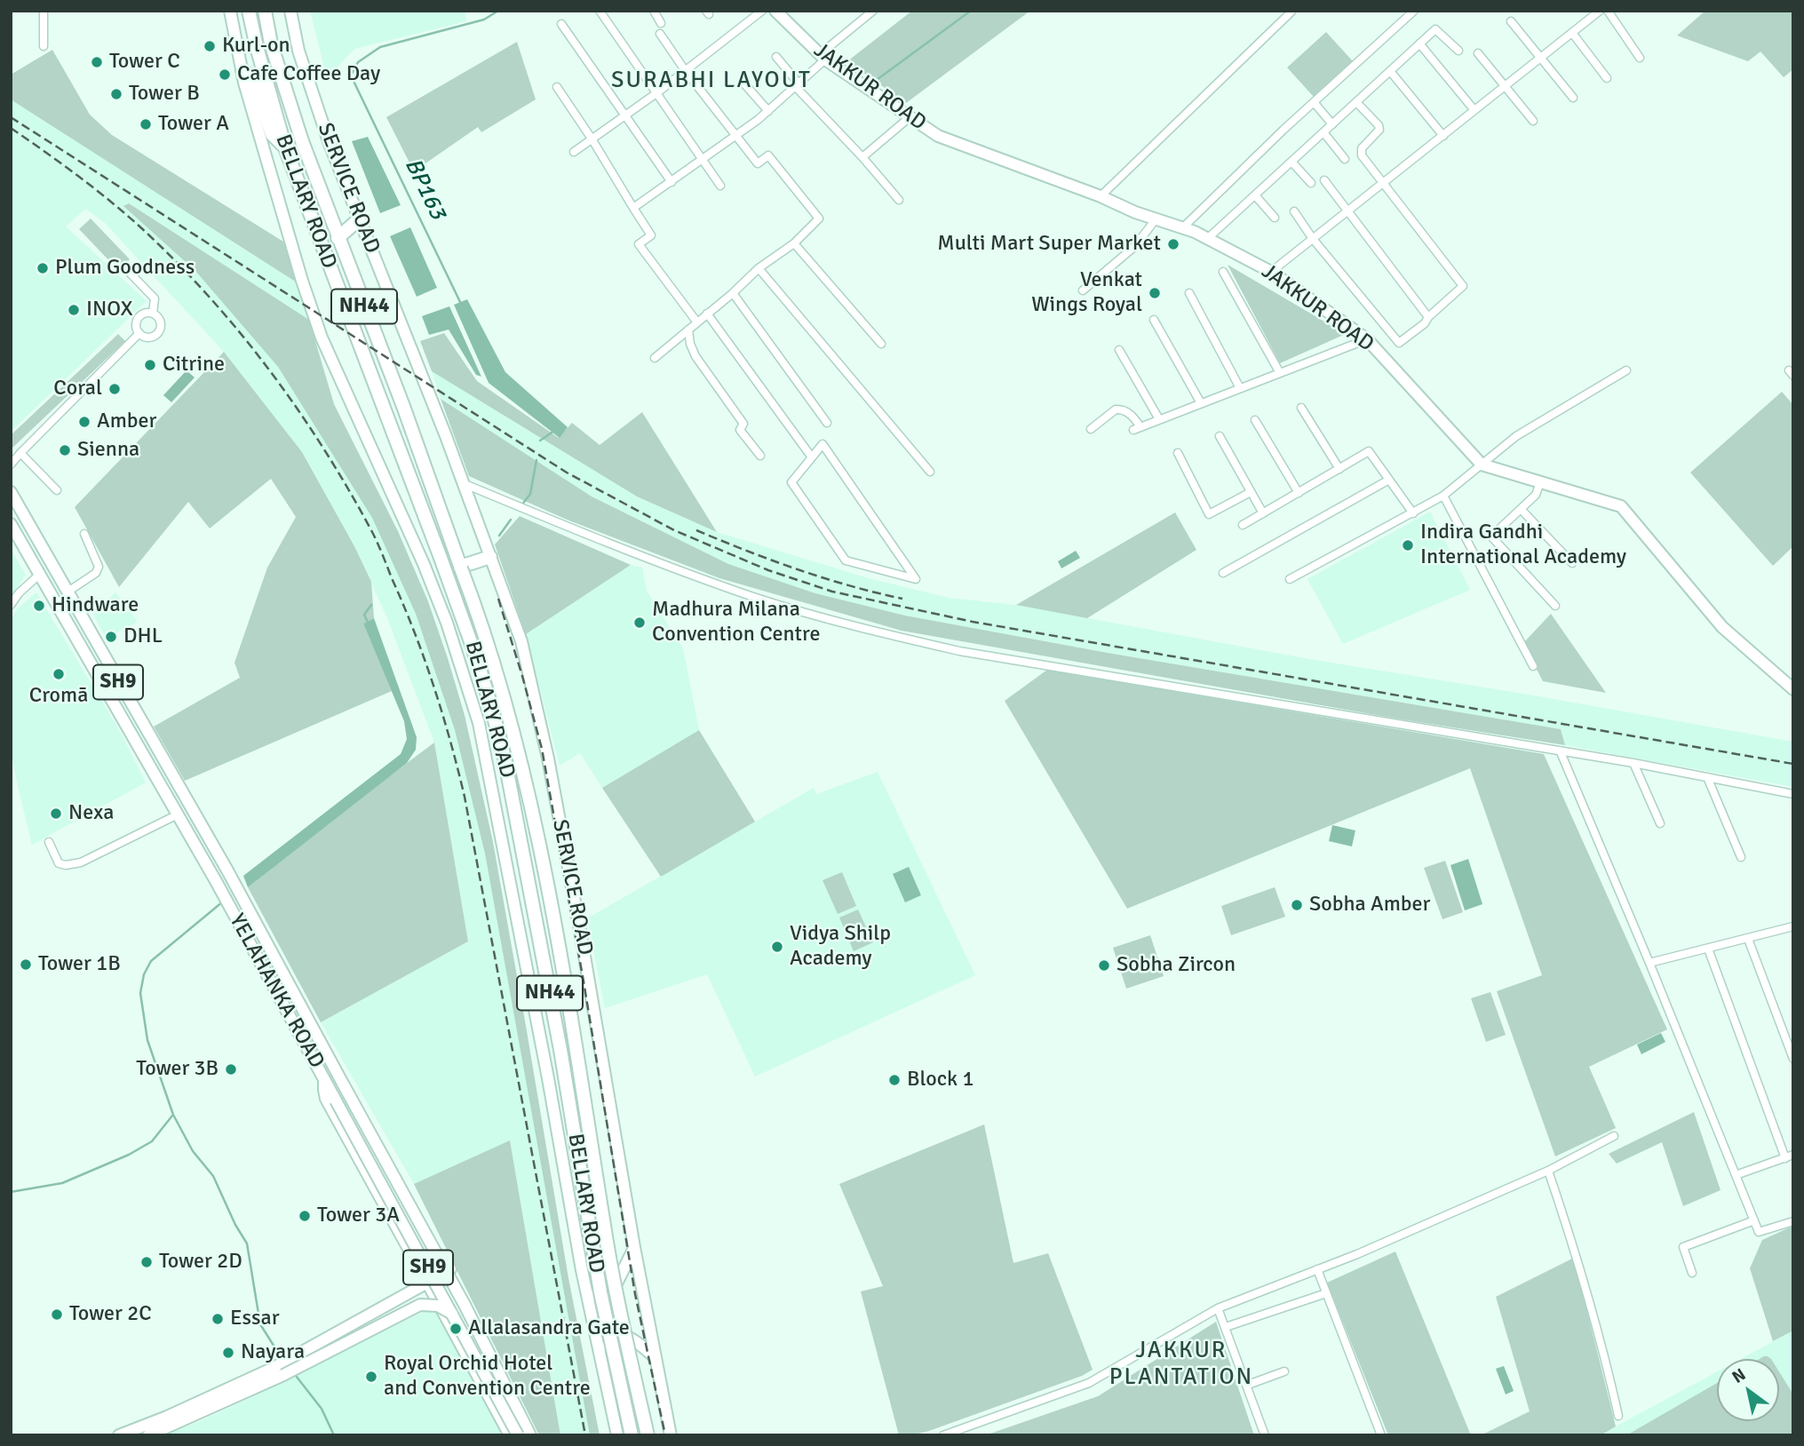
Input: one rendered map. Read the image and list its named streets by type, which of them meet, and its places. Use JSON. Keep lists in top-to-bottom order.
{
  "streets": {
    "highway": ["BELLARY ROAD", "NH44"],
    "main road": [
      "JAKKUR ROAD",
      "SERVICE ROAD",
      "SH9",
      "YELAHANKA ROAD"
    ]
  },
  "crossings": [
    ["SH9", "YELAHANKA ROAD"]
  ],
  "districts": ["SURABHI LAYOUT", "JAKKUR PLANTATION"],
  "water": ["BP163"],
  "places": [
    "Kurl-on",
    "Tower C",
    "Cafe Coffee Day",
    "Tower B",
    "Tower A",
    "Multi Mart Super Market",
    "Plum Goodness",
    "Venkat Wings Royal",
    "INOX",
    "Citrine",
    "Coral",
    "Amber",
    "Sienna",
    "Indira Gandhi International Academy",
    "Hindware",
    "Madhura Milana Convention Centre",
    "DHL",
    "Cromā",
    "Nexa",
    "Sobha Amber",
    "Vidya Shilp Academy",
    "Tower 1B",
    "Sobha Zircon",
    "Tower 3B",
    "Block 1",
    "Tower 3A",
    "Tower 2D",
    "Tower 2C",
    "Essar",
    "Allalasandra Gate",
    "Nayara",
    "Royal Orchid Hotel and Convention Centre"
  ],
  "north": "top left"
}
